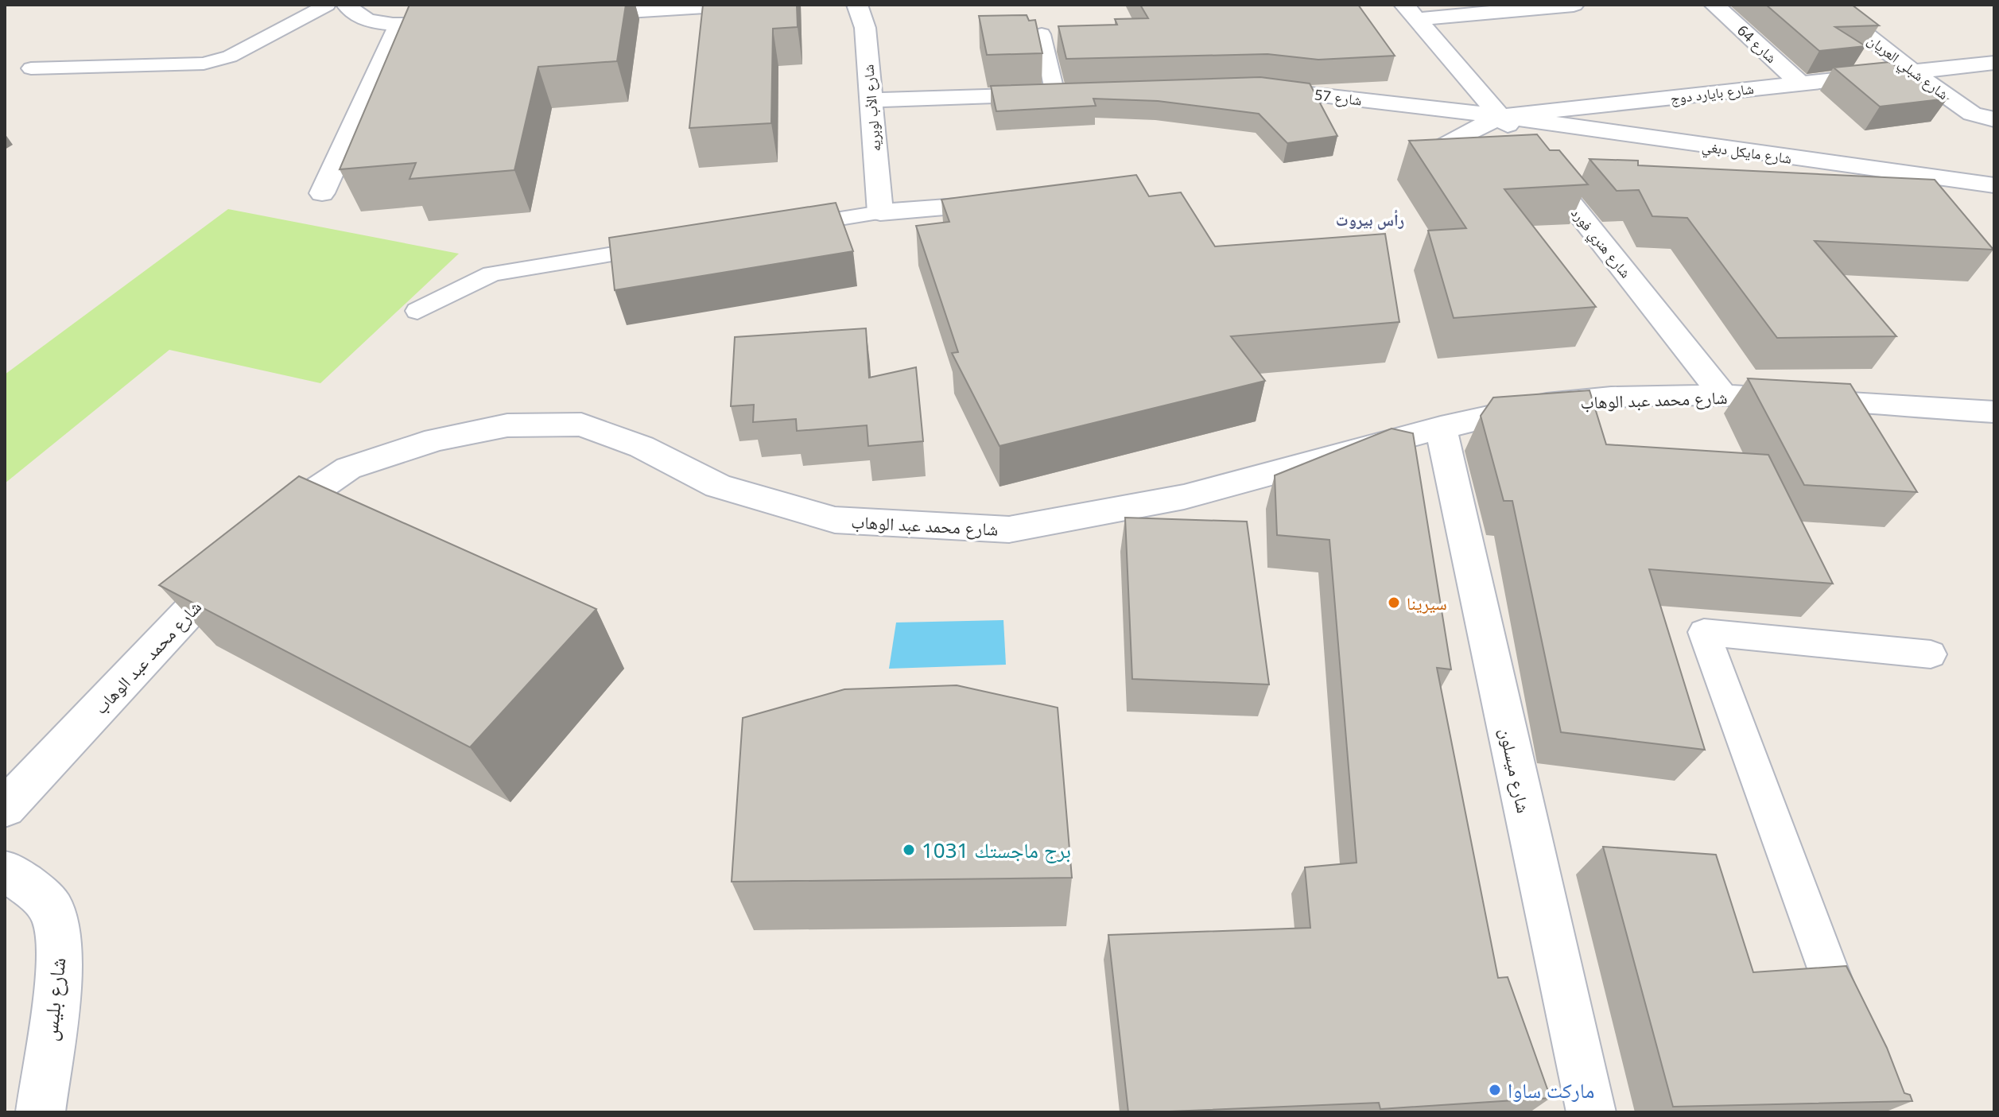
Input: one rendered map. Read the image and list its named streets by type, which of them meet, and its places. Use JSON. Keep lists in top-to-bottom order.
{
  "streets": {
    "street": [
      "شارع 64",
      "شارع شبلي العريان",
      "شارع بايارد دوج",
      "شارع 57",
      "شارع الأب لوبريه",
      "شارع مايكل دبغي",
      "شارع هنري فورد",
      "شارع محمد عبد الوهاب",
      "شارع ميسلون",
      "شارع بليس"
    ]
  },
  "crossings": [
    ["شارع 64", "شارع بايارد دوج"],
    ["شارع شبلي العريان", "شارع بايارد دوج"],
    ["شارع بايارد دوج", "شارع 57"],
    ["شارع بايارد دوج", "شارع مايكل دبغي"],
    ["شارع بايارد دوج", "شارع هنري فورد"],
    ["شارع 57", "شارع مايكل دبغي"],
    ["شارع 57", "شارع هنري فورد"],
    ["شارع مايكل دبغي", "شارع هنري فورد"],
    ["شارع هنري فورد", "شارع محمد عبد الوهاب"],
    ["شارع محمد عبد الوهاب", "شارع ميسلون"]
  ],
  "districts": ["رأس بيروت"],
  "places": ["سيرينا", "برج ماجستك 1031", "ماركت ساوا"]
}
